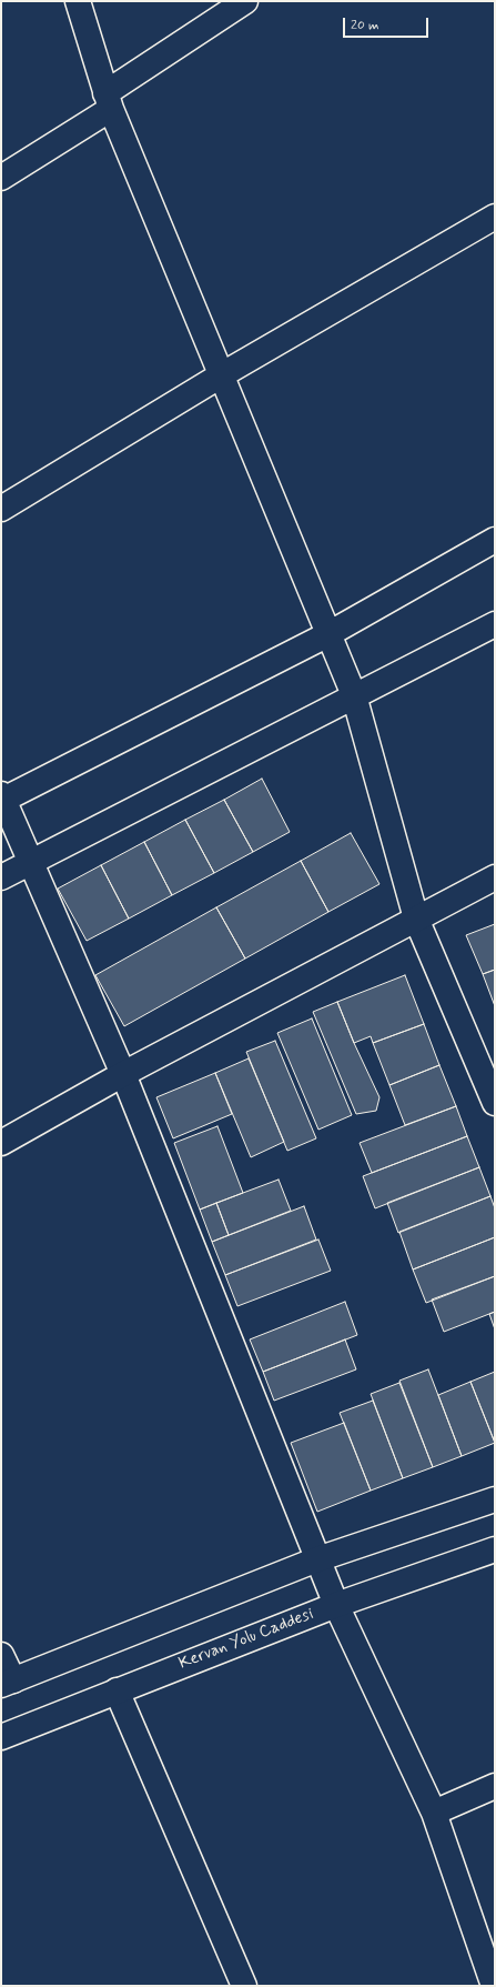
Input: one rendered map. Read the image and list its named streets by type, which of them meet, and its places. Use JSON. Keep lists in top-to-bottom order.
{
  "streets": {
    "street": ["Kervan Yolu Caddesi"]
  },
  "scale_bar": "20 m"
}
